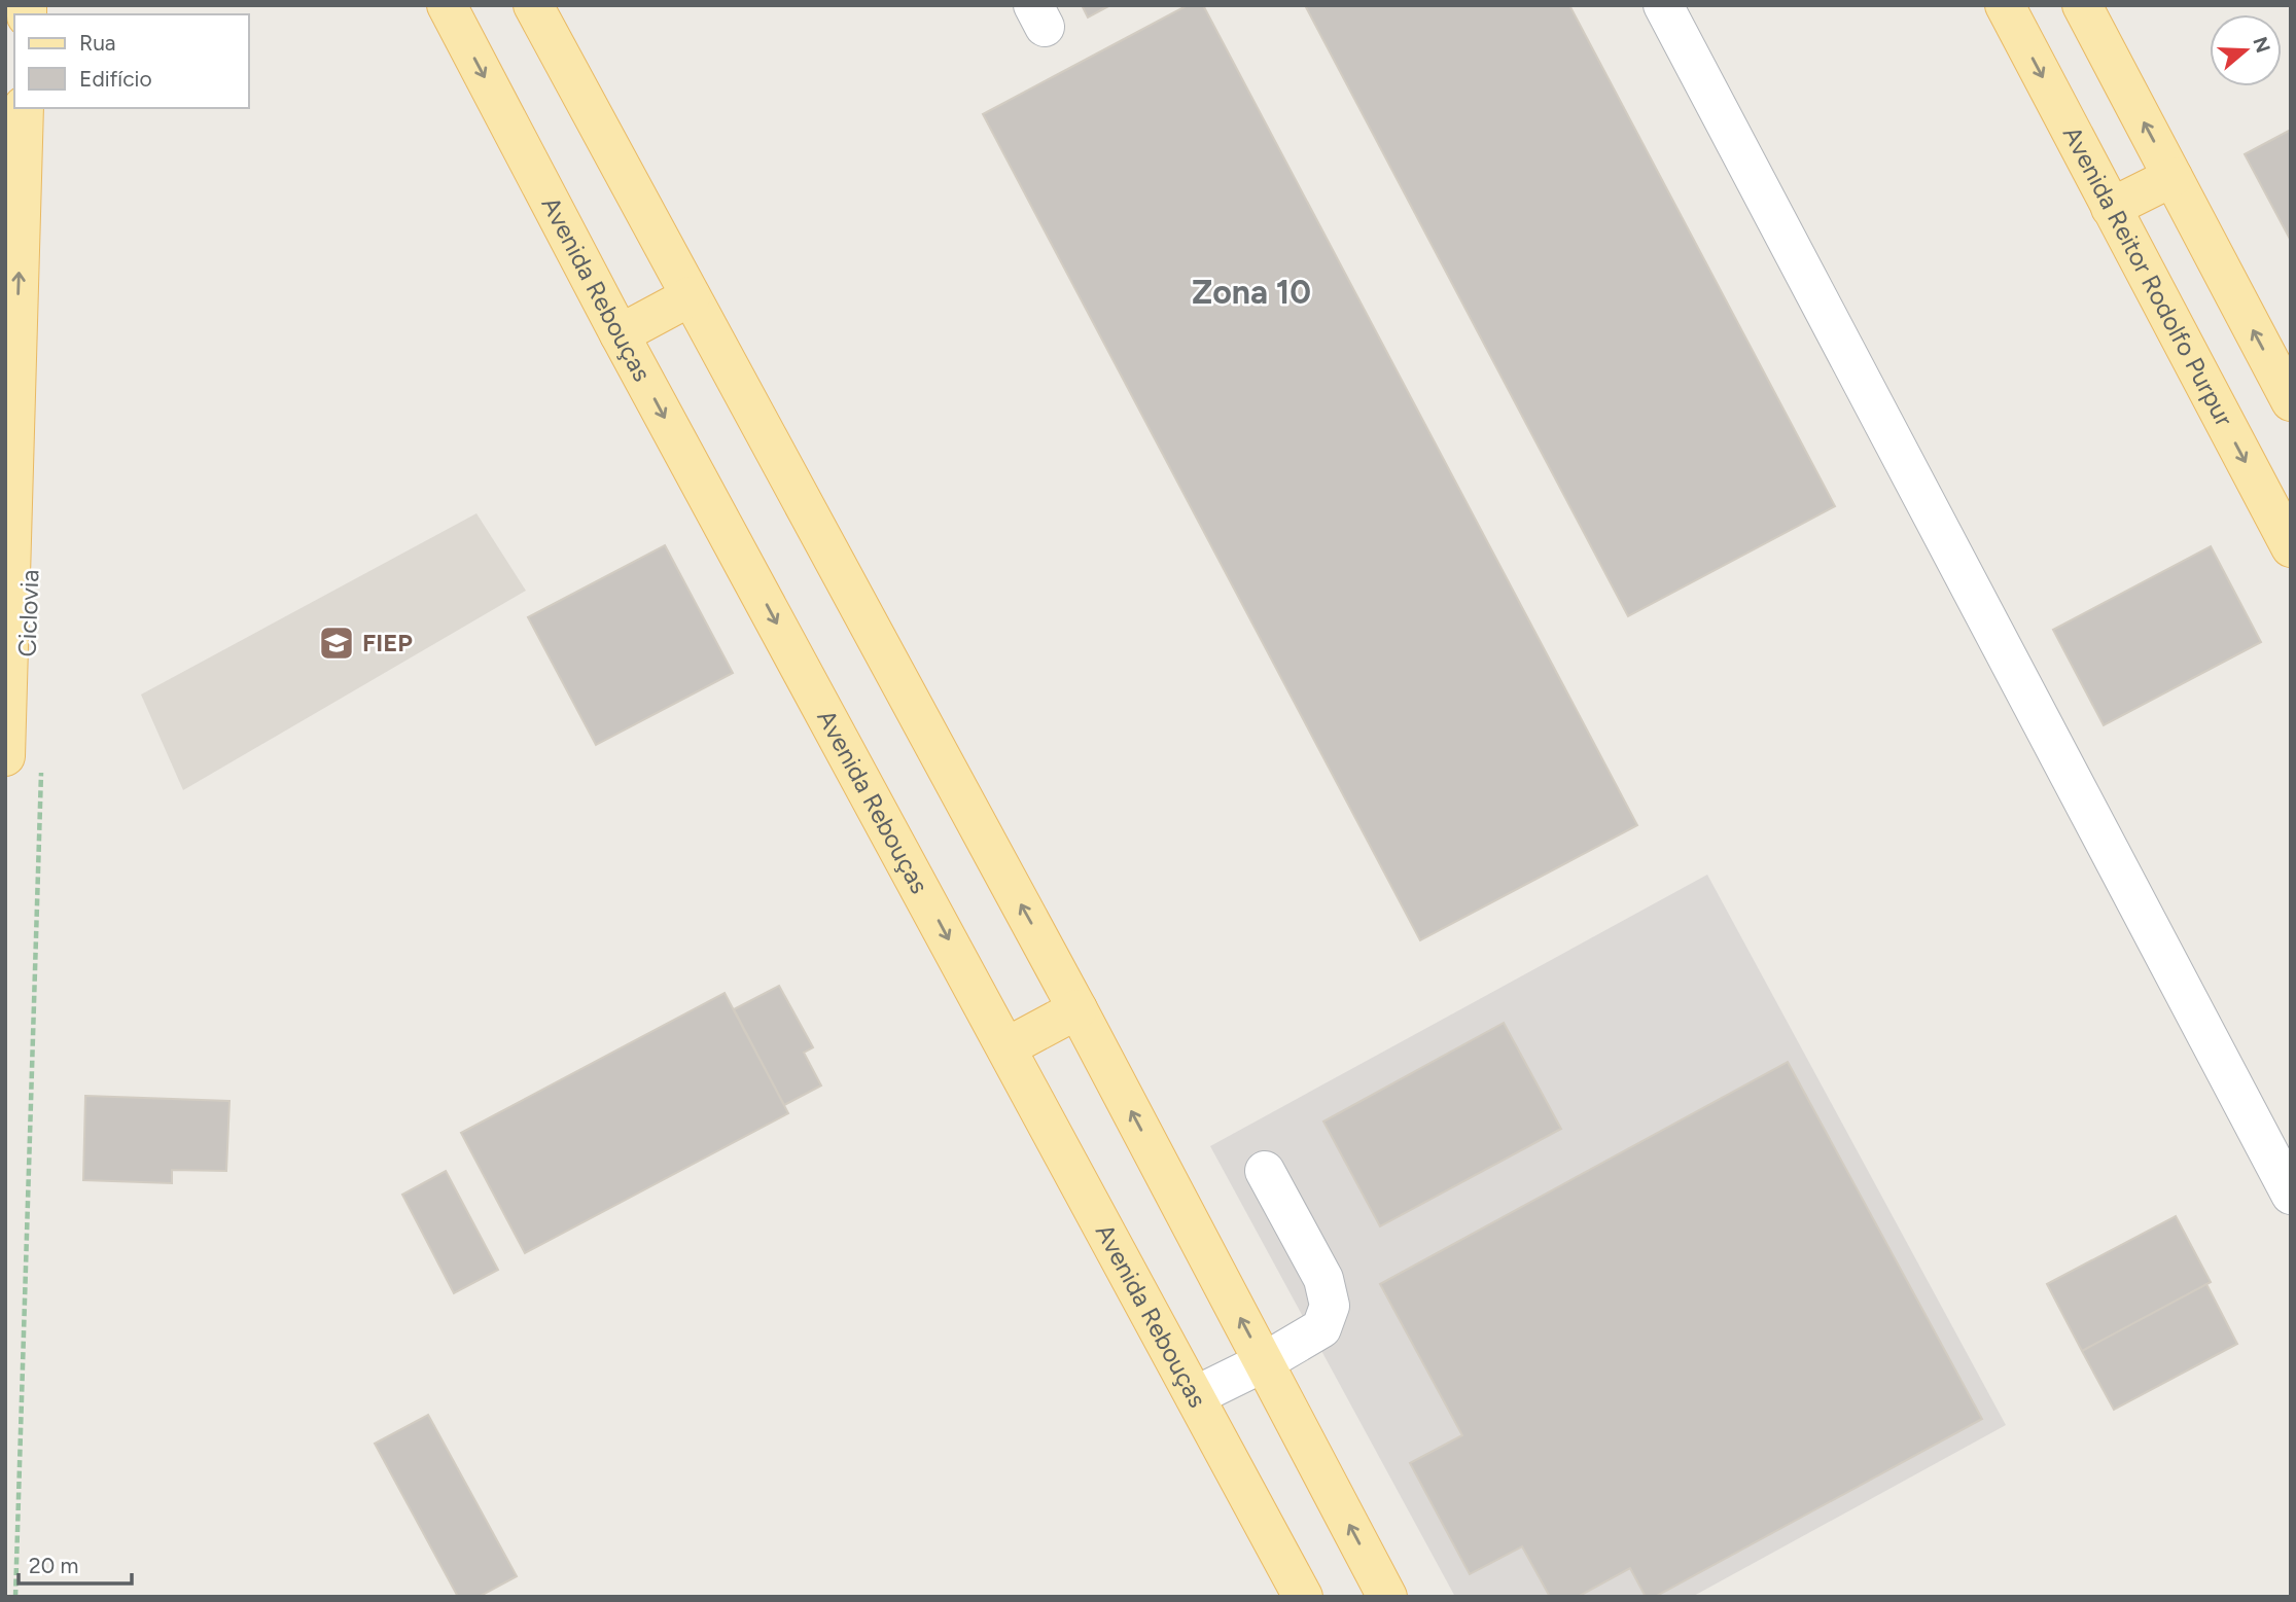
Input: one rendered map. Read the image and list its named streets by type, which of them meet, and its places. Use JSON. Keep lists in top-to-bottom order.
{
  "streets": {
    "main road": ["Avenida Reitor Rodolfo Purpur", "Avenida Rebouças"]
  },
  "districts": ["Zona 10"],
  "places": {
    "school or university": ["FIEP"]
  },
  "legend": ["Rua", "Edifício"],
  "scale_bar": "20 m",
  "north": "right"
}
